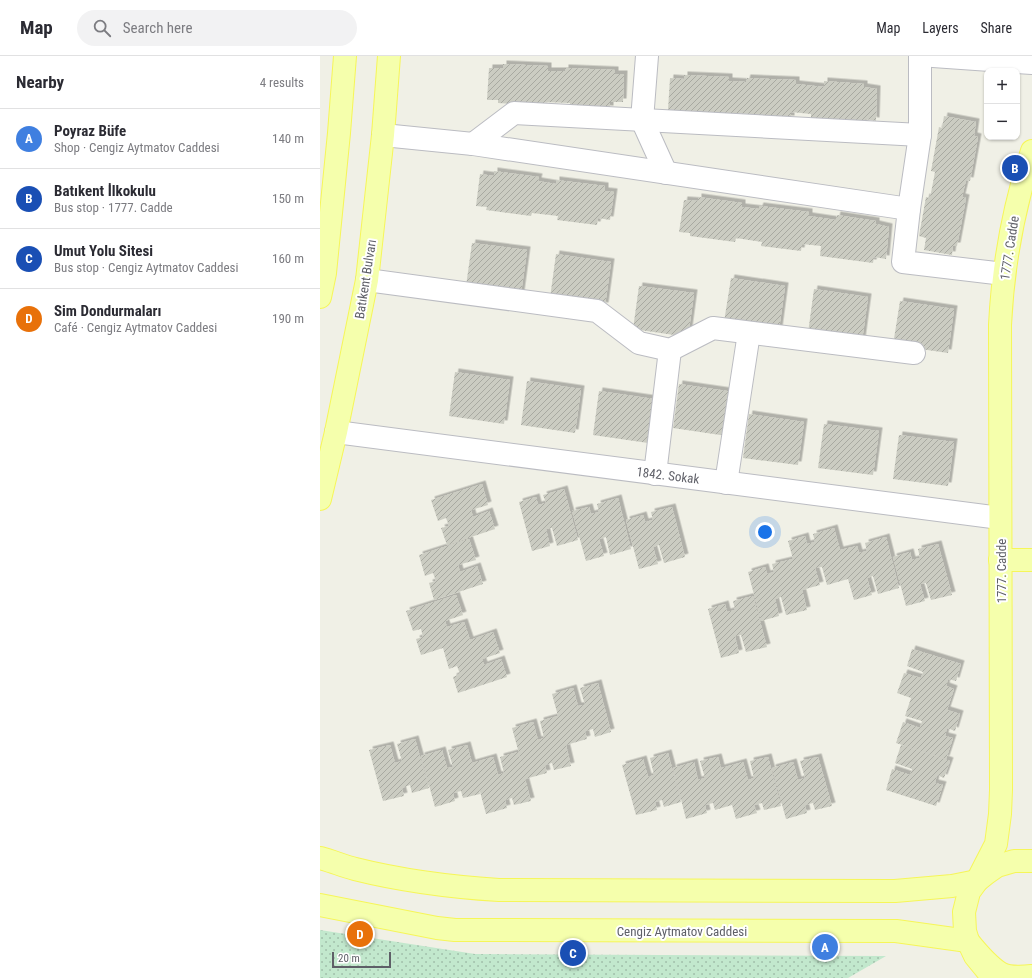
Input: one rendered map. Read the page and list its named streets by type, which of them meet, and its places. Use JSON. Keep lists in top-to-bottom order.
{
  "streets": {
    "main road": ["1777. Cadde", "Batıkent Bulvarı", "Cengiz Aytmatov Caddesi"],
    "street": ["1842. Sokak"]
  },
  "crossings": [
    ["1777. Cadde", "1842. Sokak"],
    ["1777. Cadde", "Cengiz Aytmatov Caddesi"],
    ["Batıkent Bulvarı", "1842. Sokak"]
  ],
  "scale_bar": "20 m",
  "page": {
    "header": "Map",
    "search": "Search here",
    "nav": ["Map", "Layers", "Share"],
    "heading": ["Nearby", "4 results"],
    "map_buttons": ["+", "−"],
    "list": [
      {
        "mark": "A",
        "name": "Poyraz Büfe",
        "note": "Shop · Cengiz Aytmatov Caddesi",
        "value": "140 m"
      },
      {
        "mark": "B",
        "name": "Batıkent İlkokulu",
        "note": "Bus stop · 1777. Cadde",
        "value": "150 m"
      },
      {
        "mark": "C",
        "name": "Umut Yolu Sitesi",
        "note": "Bus stop · Cengiz Aytmatov Caddesi",
        "value": "160 m"
      },
      {
        "mark": "D",
        "name": "Sim Dondurmaları",
        "note": "Café · Cengiz Aytmatov Caddesi",
        "value": "190 m"
      }
    ],
    "pins": [
      "B",
      "D",
      "A",
      "C"
    ],
    "scale": "20 m"
  }
}
